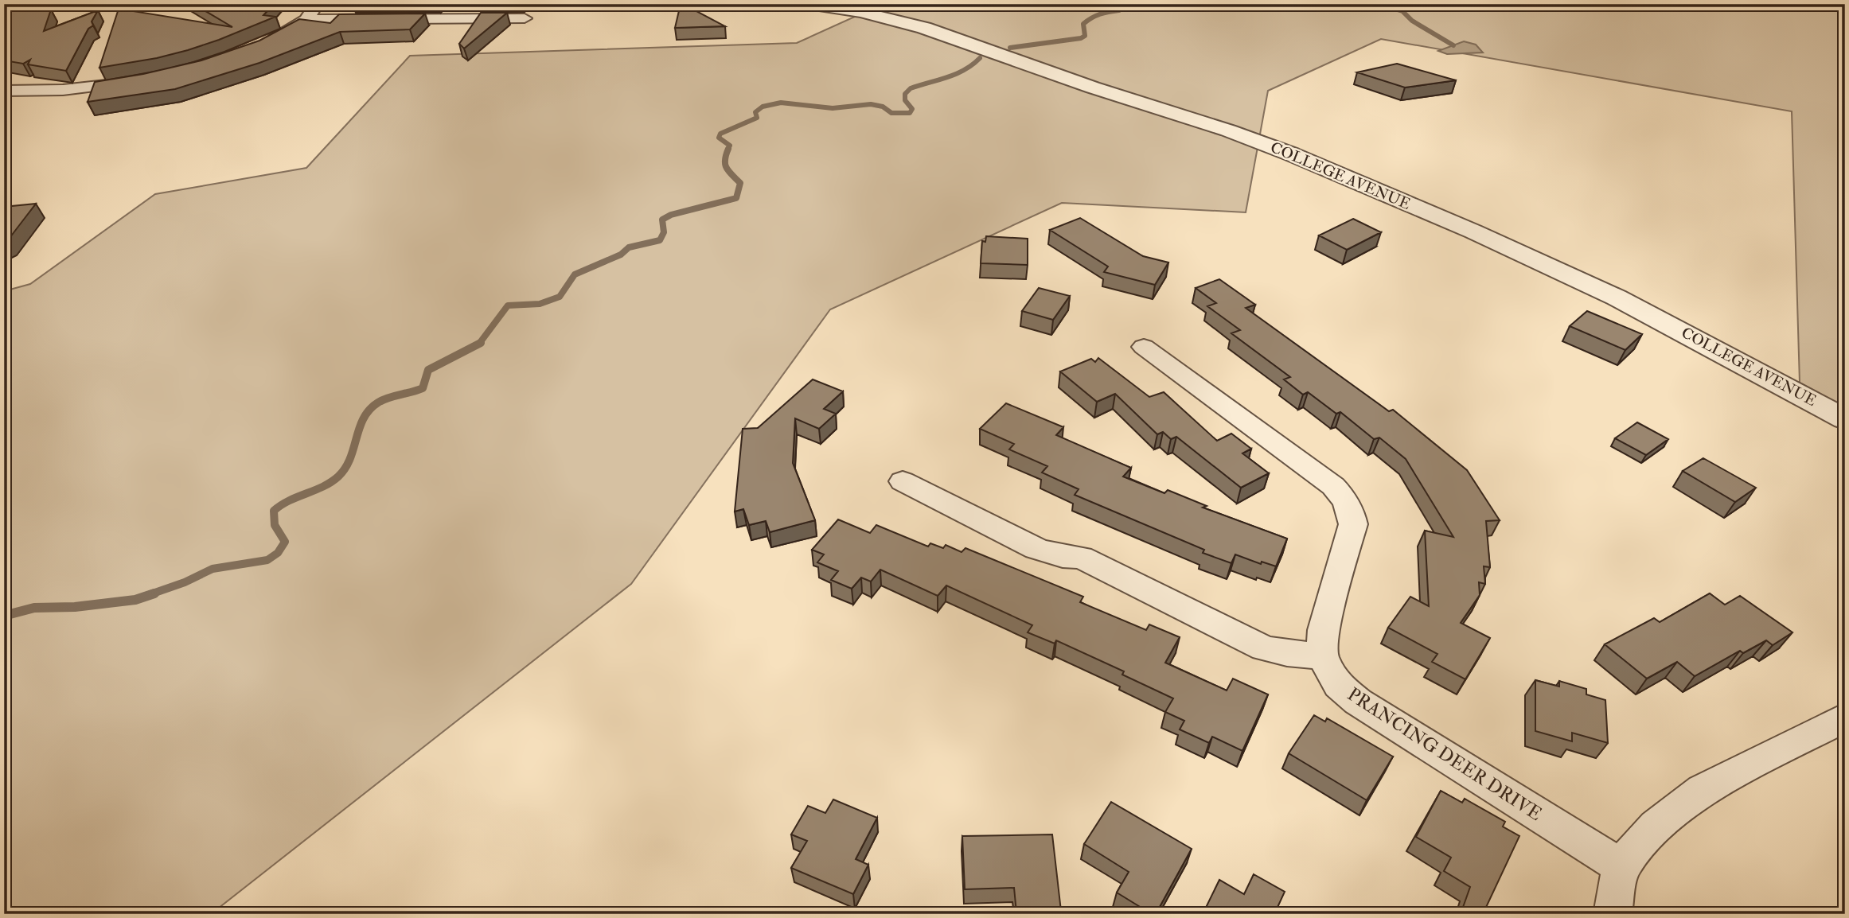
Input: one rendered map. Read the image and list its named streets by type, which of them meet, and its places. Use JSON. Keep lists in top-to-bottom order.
{
  "streets": {
    "street": ["COLLEGE AVENUE", "PRANCING DEER DRIVE"]
  }
}
